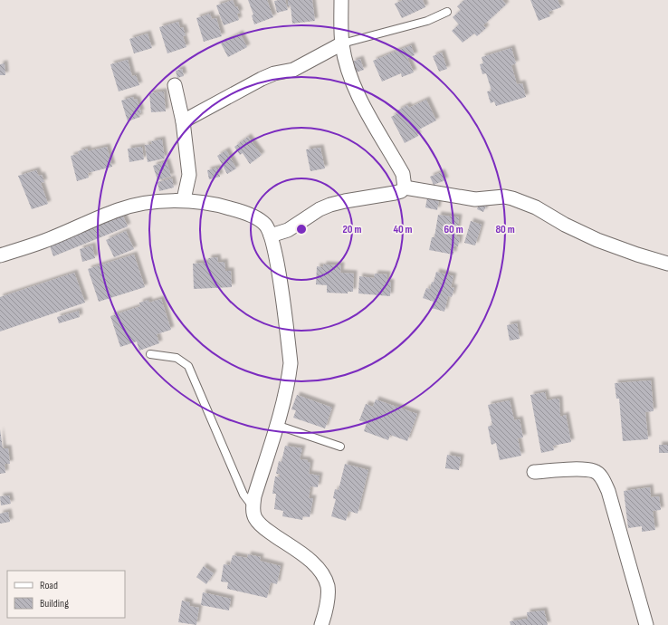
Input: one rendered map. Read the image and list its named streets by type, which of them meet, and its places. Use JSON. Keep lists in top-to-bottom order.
{
  "legend": ["Road", "Building"],
  "rings": [
    "20 m",
    "40 m",
    "60 m",
    "80 m"
  ]
}
